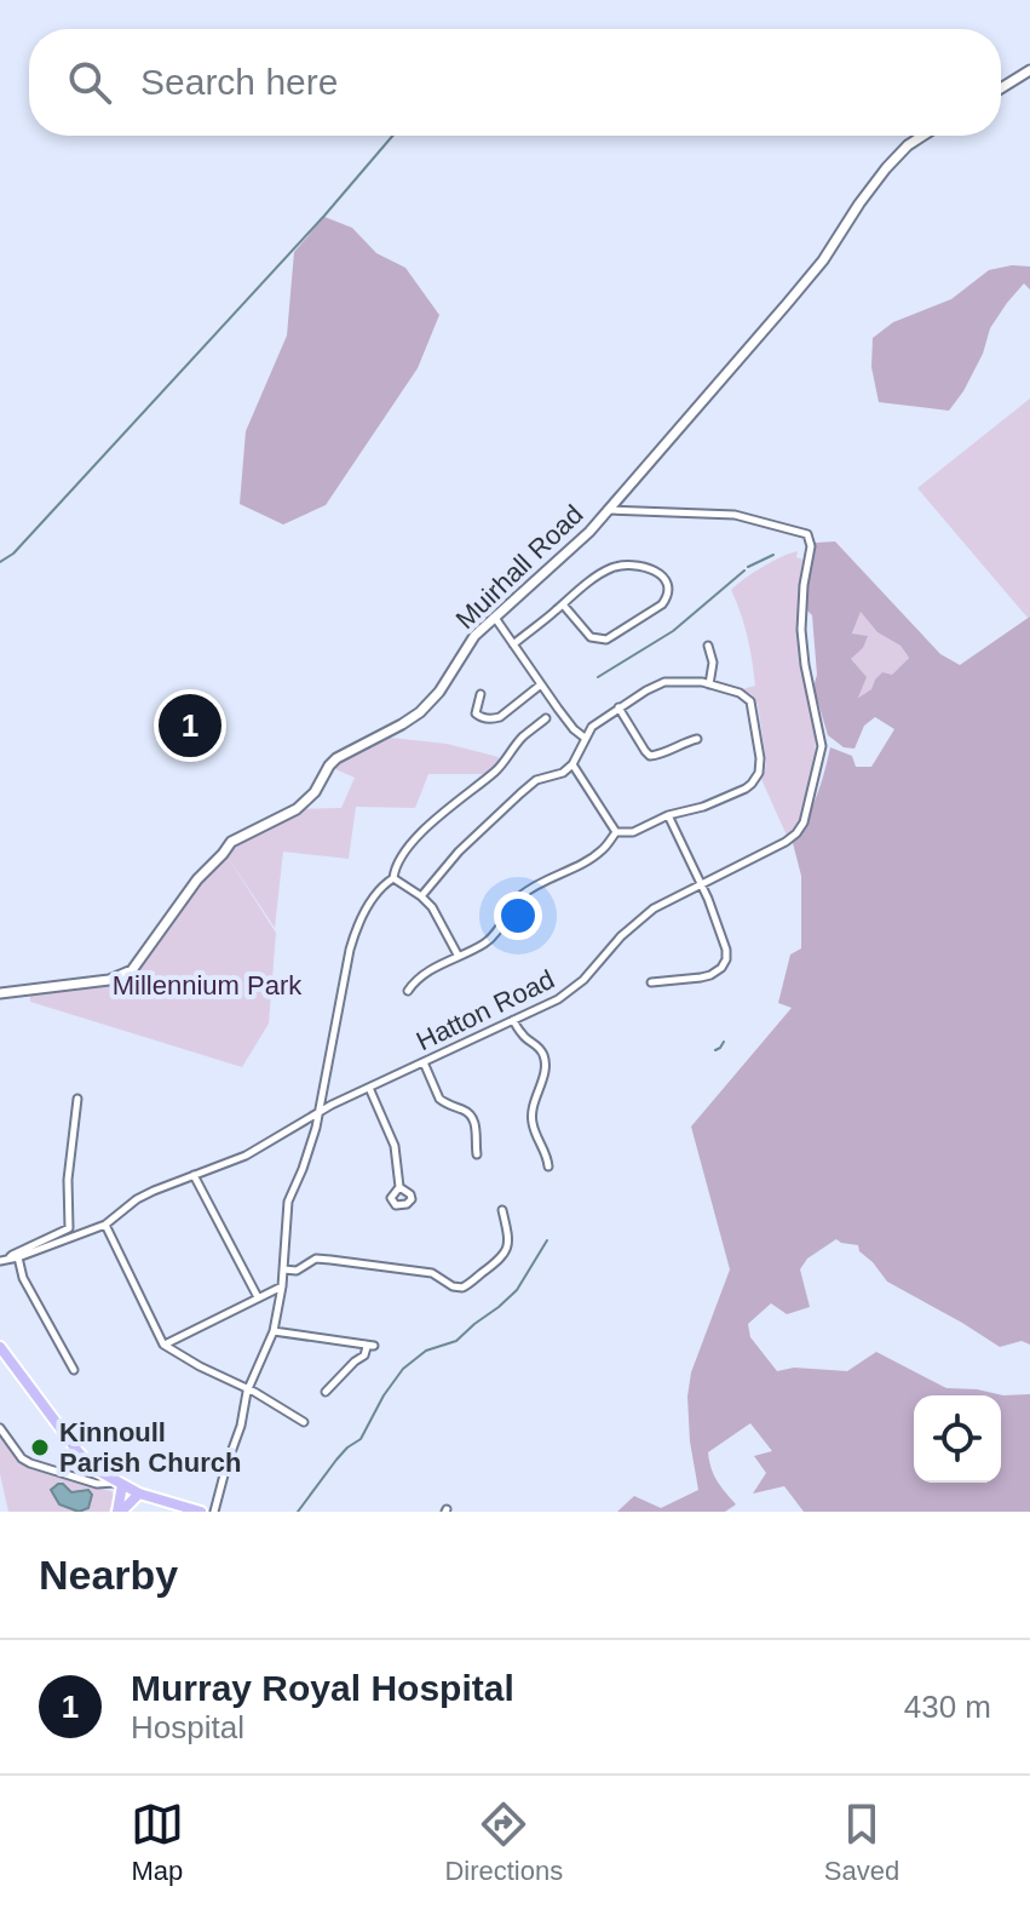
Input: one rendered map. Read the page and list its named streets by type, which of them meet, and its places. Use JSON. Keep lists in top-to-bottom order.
{
  "streets": {
    "street": ["Muirhall Road", "Hatton Road"]
  },
  "crossings": [
    ["Muirhall Road", "Hatton Road"]
  ],
  "parks": ["Millennium Park"],
  "places": ["Kinnoull Parish Church"],
  "page": {
    "search": "Search here",
    "pins": "1",
    "heading": "Nearby",
    "list": [
      {
        "mark": "1",
        "name": "Murray Royal Hospital",
        "note": "Hospital",
        "value": "430 m"
      }
    ],
    "nav": ["Map", "Directions", "Saved"]
  }
}
